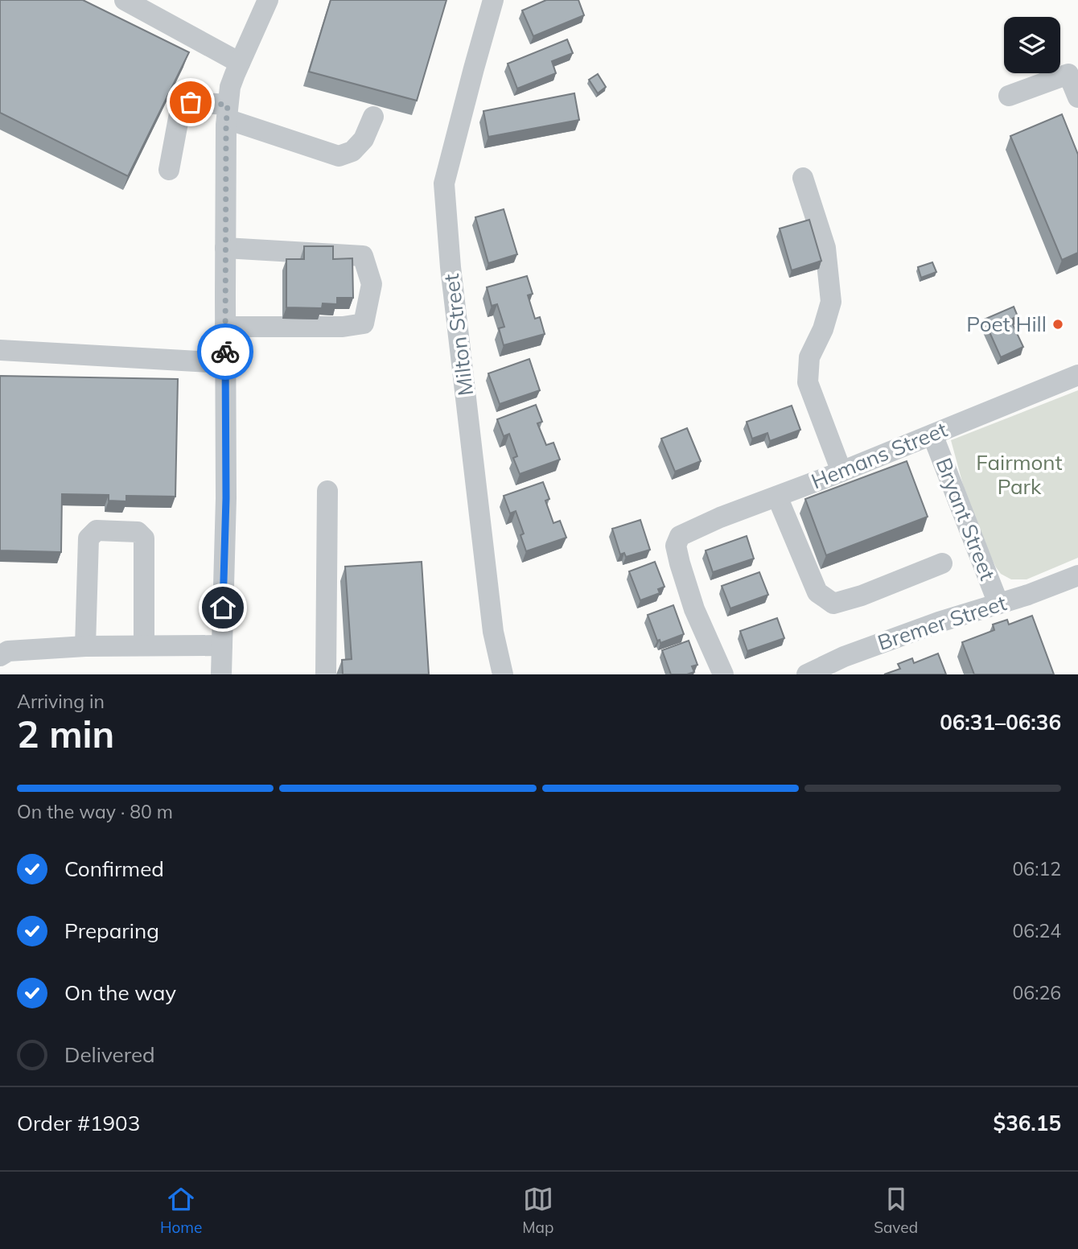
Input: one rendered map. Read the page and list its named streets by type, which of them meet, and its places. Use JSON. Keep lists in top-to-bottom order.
{
  "streets": {
    "street": [
      "Milton Street",
      "Hemans Street",
      "Bryant Street",
      "Bremer Street"
    ]
  },
  "crossings": [
    ["Hemans Street", "Bryant Street"],
    ["Bryant Street", "Bremer Street"]
  ],
  "parks": ["Fairmont Park"],
  "places": ["Poet Hill"],
  "page": {
    "heading": ["2 min", "Arriving in", "06:31–06:36"],
    "panel": ["Order #1903", "$36.15"],
    "bar": "On the way · 80 m",
    "list": [
      ["Confirmed", "06:12"],
      ["Preparing", "06:24"],
      ["On the way", "06:26"],
      "Delivered"
    ],
    "tabs": ["Home", "Map", "Saved"]
  }
}
